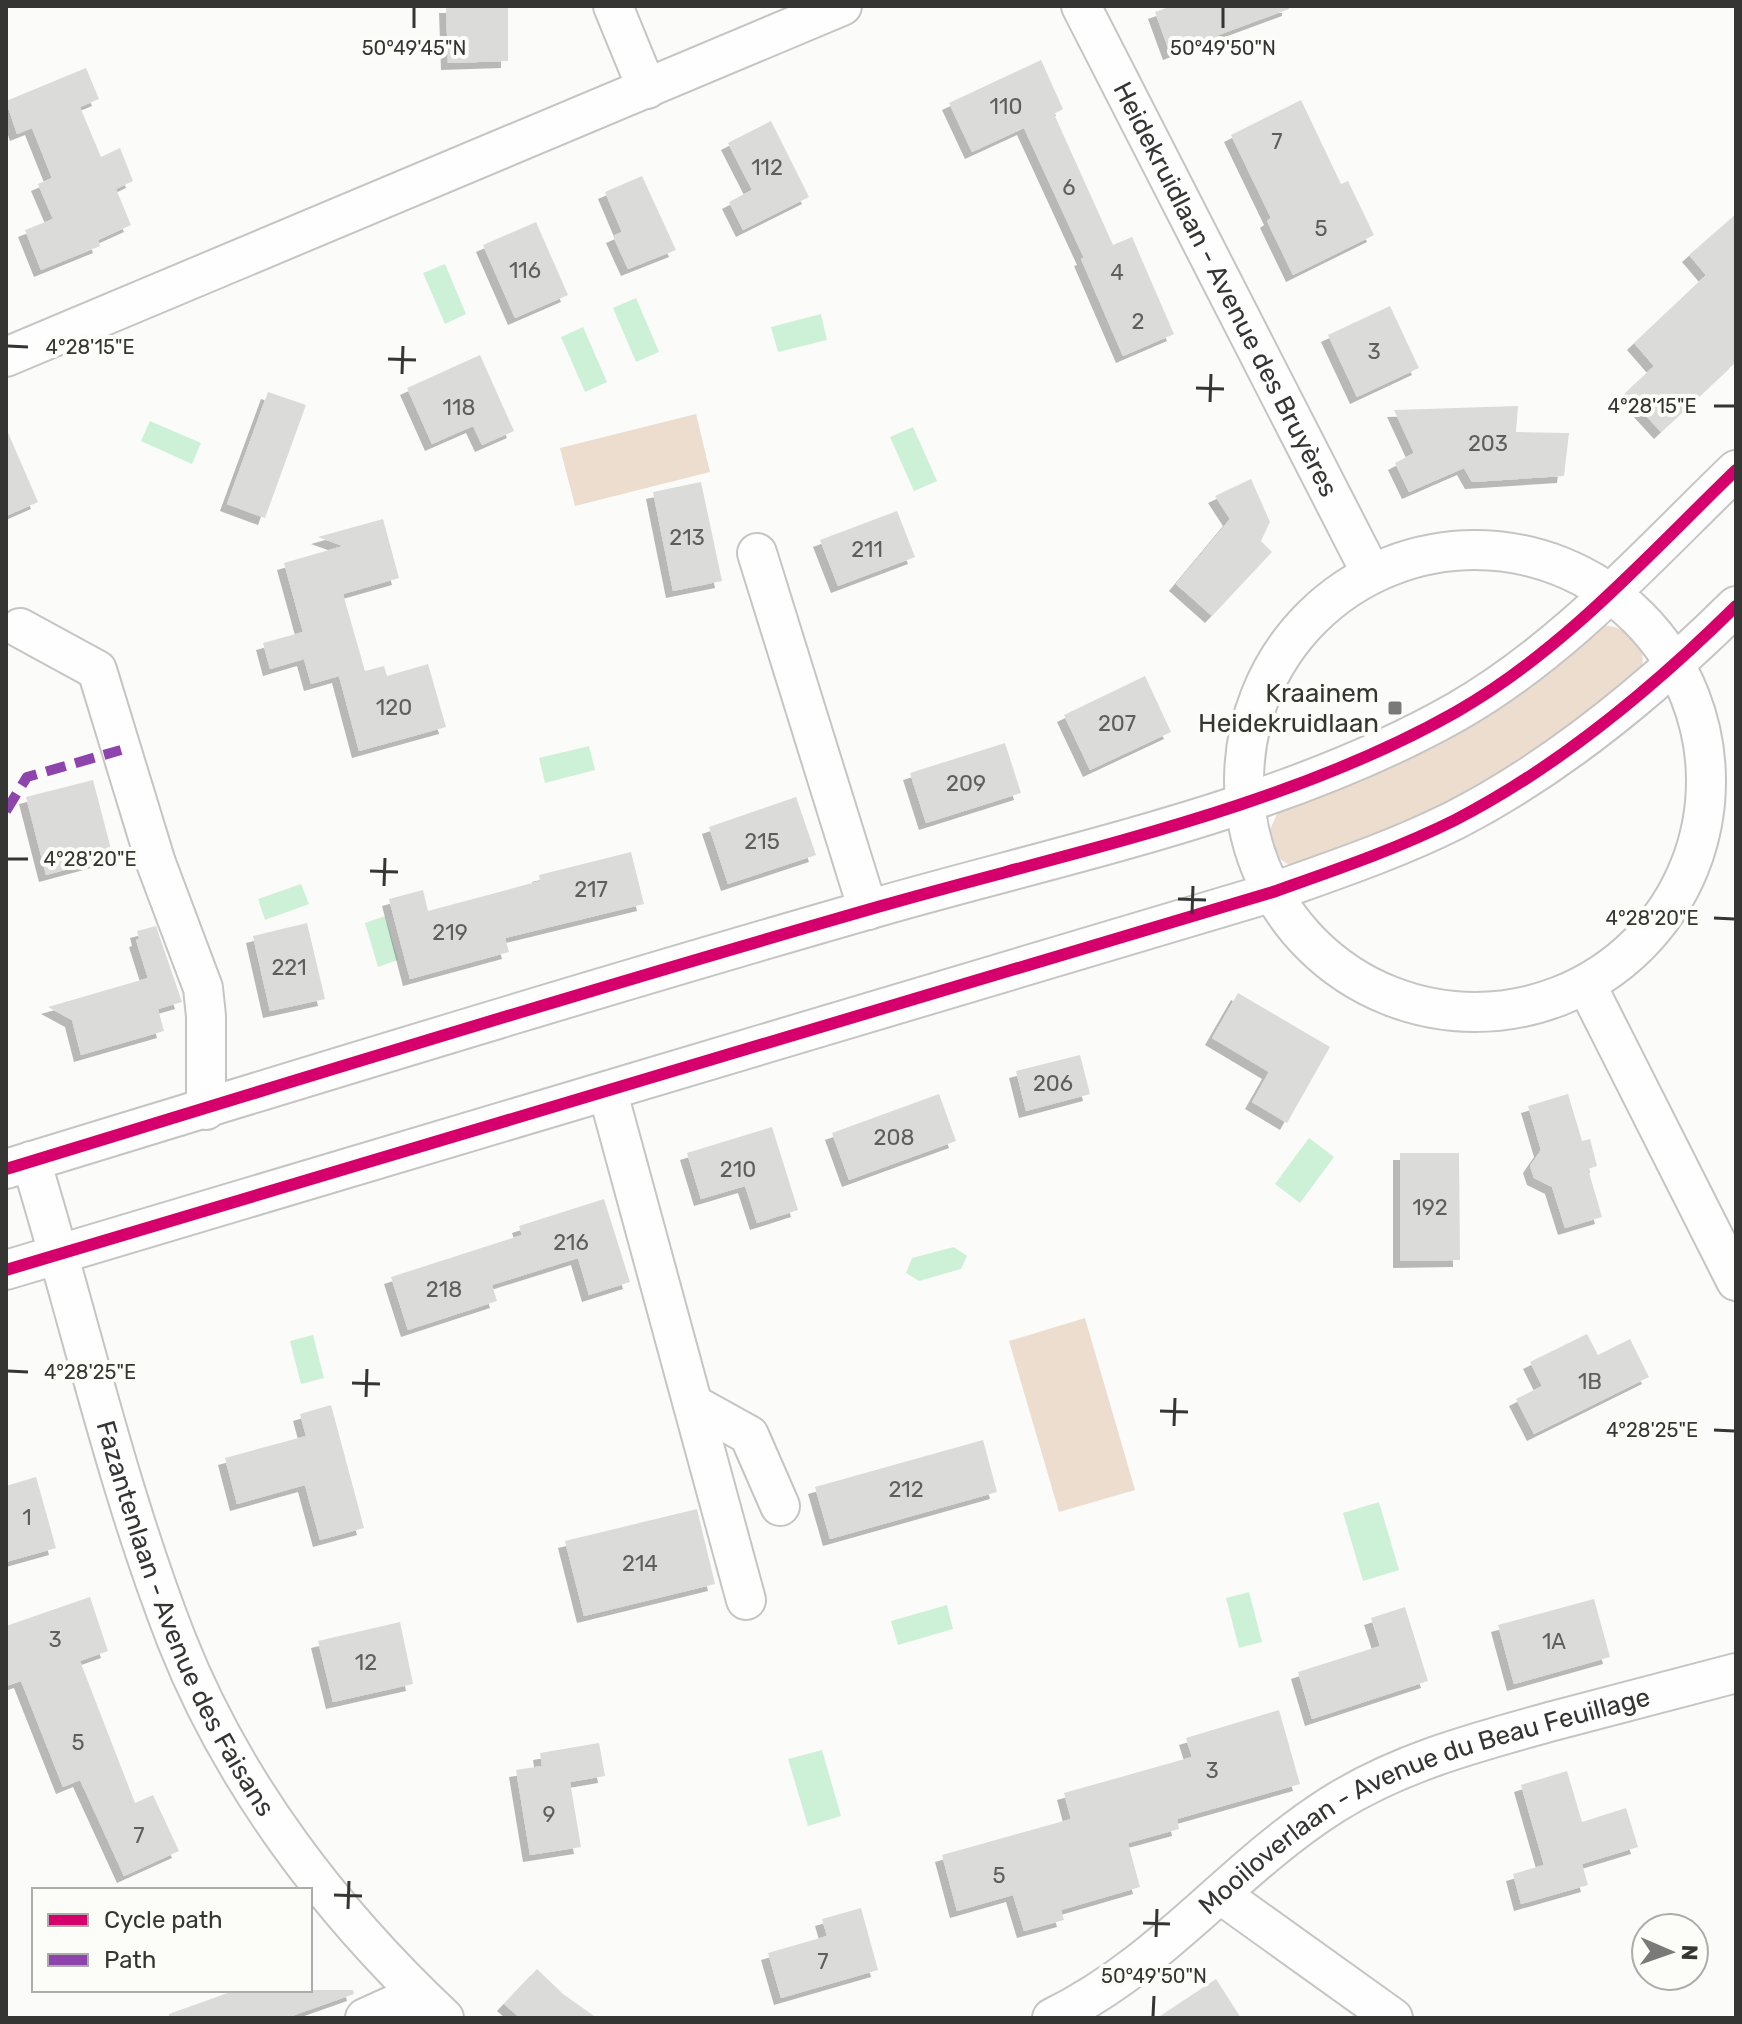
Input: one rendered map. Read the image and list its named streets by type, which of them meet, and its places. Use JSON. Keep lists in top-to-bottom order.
{
  "streets": {
    "street": ["Heidekruidlaan - Avenue des Bruyères", "Fazantenlaan - Avenue des Faisans", "Mooiloverlaan - Avenue du Beau Feuillage"]
  },
  "places": {
    "transit": ["Kraainem Heidekruidlaan"]
  },
  "house_numbers": [
    "110",
    "7",
    "112",
    "6",
    "5",
    "116",
    "4",
    "2",
    "3",
    "118",
    "203",
    "213",
    "211",
    "120",
    "207",
    "209",
    "215",
    "217",
    "219",
    "221",
    "206",
    "208",
    "210",
    "192",
    "216",
    "218",
    "1B",
    "212",
    "1",
    "214",
    "3",
    "1A",
    "12",
    "5",
    "3",
    "9",
    "7",
    "5",
    "7"
  ],
  "legend": ["Cycle path", "Path"],
  "north": "right",
  "coordinates": [
    "50°49'45\"N",
    "50°49'50\"N",
    "4°28'15\"E",
    "4°28'20\"E",
    "4°28'25\"E"
  ]
}
